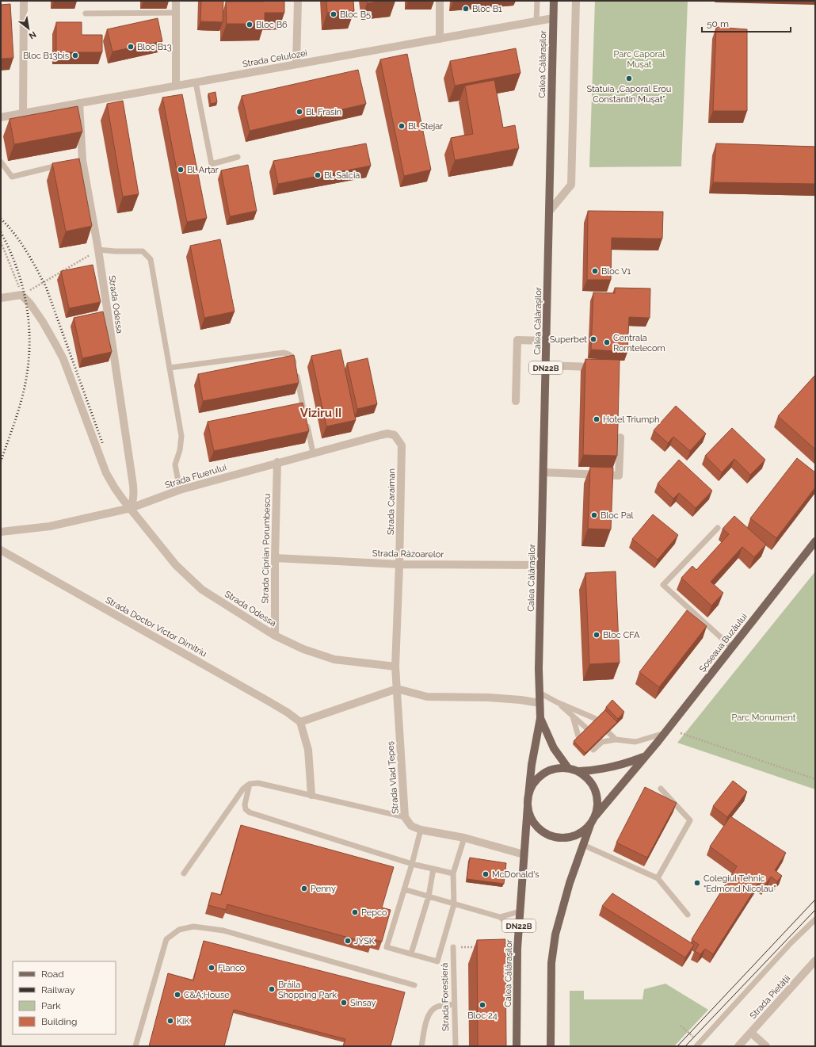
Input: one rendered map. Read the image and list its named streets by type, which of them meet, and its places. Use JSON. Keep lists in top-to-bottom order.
{
  "streets": {
    "main road": ["Calea Călărașilor", "DN22B", "Șoseaua Buzăului"],
    "street": [
      "Strada Celulozei",
      "Strada Odessa",
      "Strada Fluerului",
      "Strada Caraiman",
      "Strada Ciprian Porumbescu",
      "Strada Răzoarelor",
      "Strada Doctor Victor Dimitriu",
      "Strada Vlad Țepeș",
      "Strada Pietății"
    ],
    "lane": ["Strada Forestieră"]
  },
  "crossings": [
    ["Strada Celulozei", "Calea Călărașilor"],
    ["Strada Celulozei", "Strada Odessa"],
    ["Calea Călărașilor", "DN22B"],
    ["Calea Călărașilor", "Strada Răzoarelor"],
    ["Calea Călărașilor", "Șoseaua Buzăului"],
    ["Calea Călărașilor", "Strada Vlad Țepeș"],
    ["Strada Odessa", "Strada Fluerului"],
    ["Strada Odessa", "Strada Caraiman"],
    ["Strada Odessa", "Strada Ciprian Porumbescu"],
    ["Strada Odessa", "Strada Vlad Țepeș"],
    ["DN22B", "Șoseaua Buzăului"],
    ["Strada Fluerului", "Strada Caraiman"],
    ["Strada Fluerului", "Strada Ciprian Porumbescu"],
    ["Strada Caraiman", "Strada Răzoarelor"],
    ["Strada Caraiman", "Strada Vlad Țepeș"],
    ["Strada Ciprian Porumbescu", "Strada Răzoarelor"]
  ],
  "districts": ["Viziru II"],
  "parks": ["Parc Caporal Mușat", "Parc Monument"],
  "places": [
    "Bloc B1",
    "Bloc B5",
    "Bloc B6",
    "Bloc B13",
    "Bloc B13bis",
    "Statuia „Caporal Erou Constantin Mușat”",
    "Bl. Frasin",
    "Bl. Stejar",
    "Bl. Arțar",
    "Bl. Salcia",
    "Bloc V1",
    "Superbet",
    "Centrala Romtelecom",
    "Hotel Triumph",
    "Bloc Pal",
    "Bloc CFA",
    "McDonald's",
    "Colegiul Tehnic \"Edmond Nicolau\"",
    "Penny",
    "Pepco",
    "JYSK",
    "Flanco",
    "Brăila Shopping Park",
    "C&A;House",
    "Sinsay",
    "Bloc 24",
    "KiK"
  ],
  "legend": [
    "Road",
    "Railway",
    "Park",
    "Building"
  ],
  "scale_bar": "50 m",
  "north": "bottom right"
}
